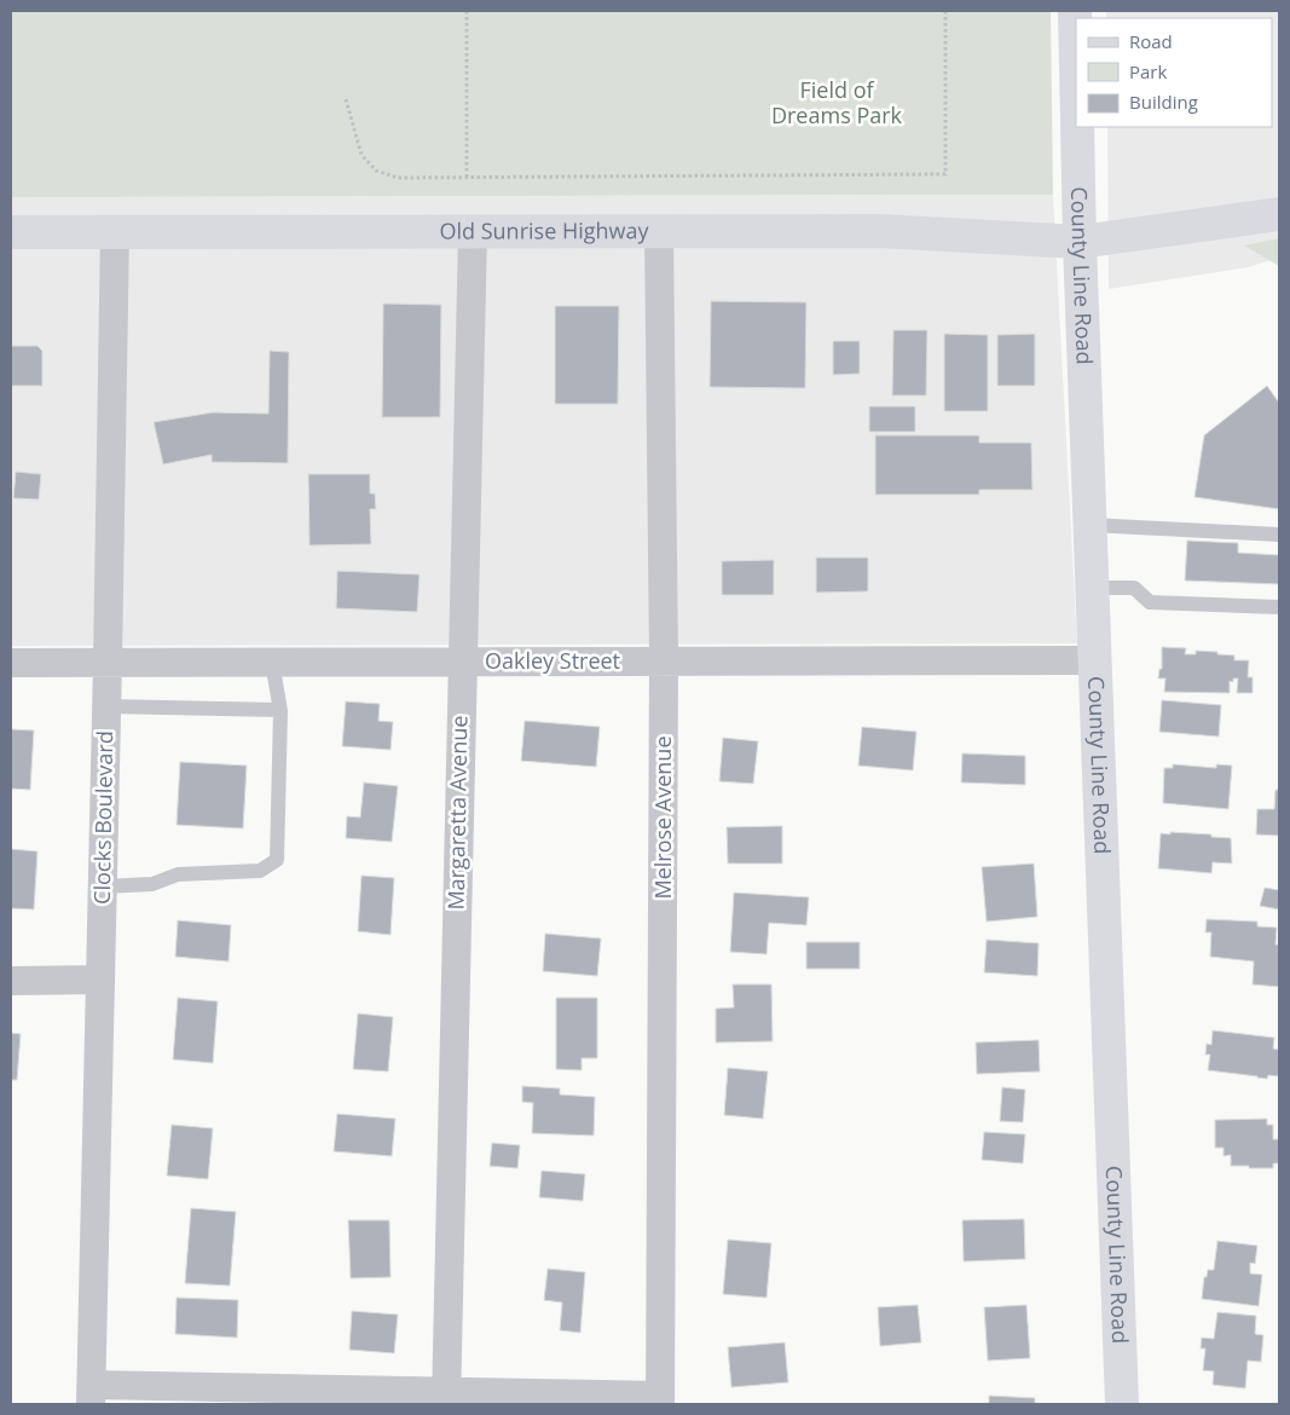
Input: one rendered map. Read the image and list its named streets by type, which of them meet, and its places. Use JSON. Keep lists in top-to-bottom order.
{
  "streets": {
    "main road": ["Old Sunrise Highway", "County Line Road"],
    "street": [
      "Oakley Street",
      "Margaretta Avenue",
      "Clocks Boulevard",
      "Melrose Avenue"
    ]
  },
  "crossings": [
    ["Old Sunrise Highway", "County Line Road"],
    ["Old Sunrise Highway", "Margaretta Avenue"],
    ["Old Sunrise Highway", "Clocks Boulevard"],
    ["Old Sunrise Highway", "Melrose Avenue"],
    ["County Line Road", "Oakley Street"],
    ["Oakley Street", "Margaretta Avenue"],
    ["Oakley Street", "Clocks Boulevard"],
    ["Oakley Street", "Melrose Avenue"]
  ],
  "parks": ["Field of Dreams Park"],
  "legend": ["Road", "Park", "Building"]
}
